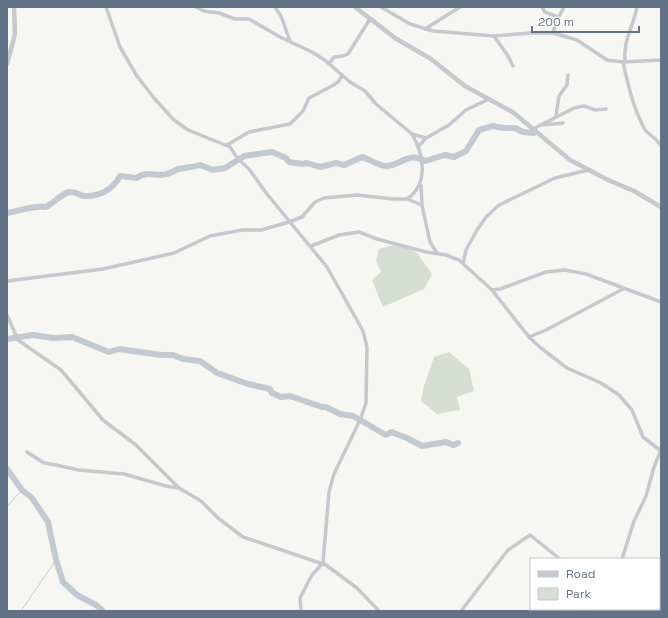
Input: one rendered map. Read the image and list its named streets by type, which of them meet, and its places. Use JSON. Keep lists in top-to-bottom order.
{
  "legend": ["Road", "Park"],
  "scale_bar": "200 m"
}
